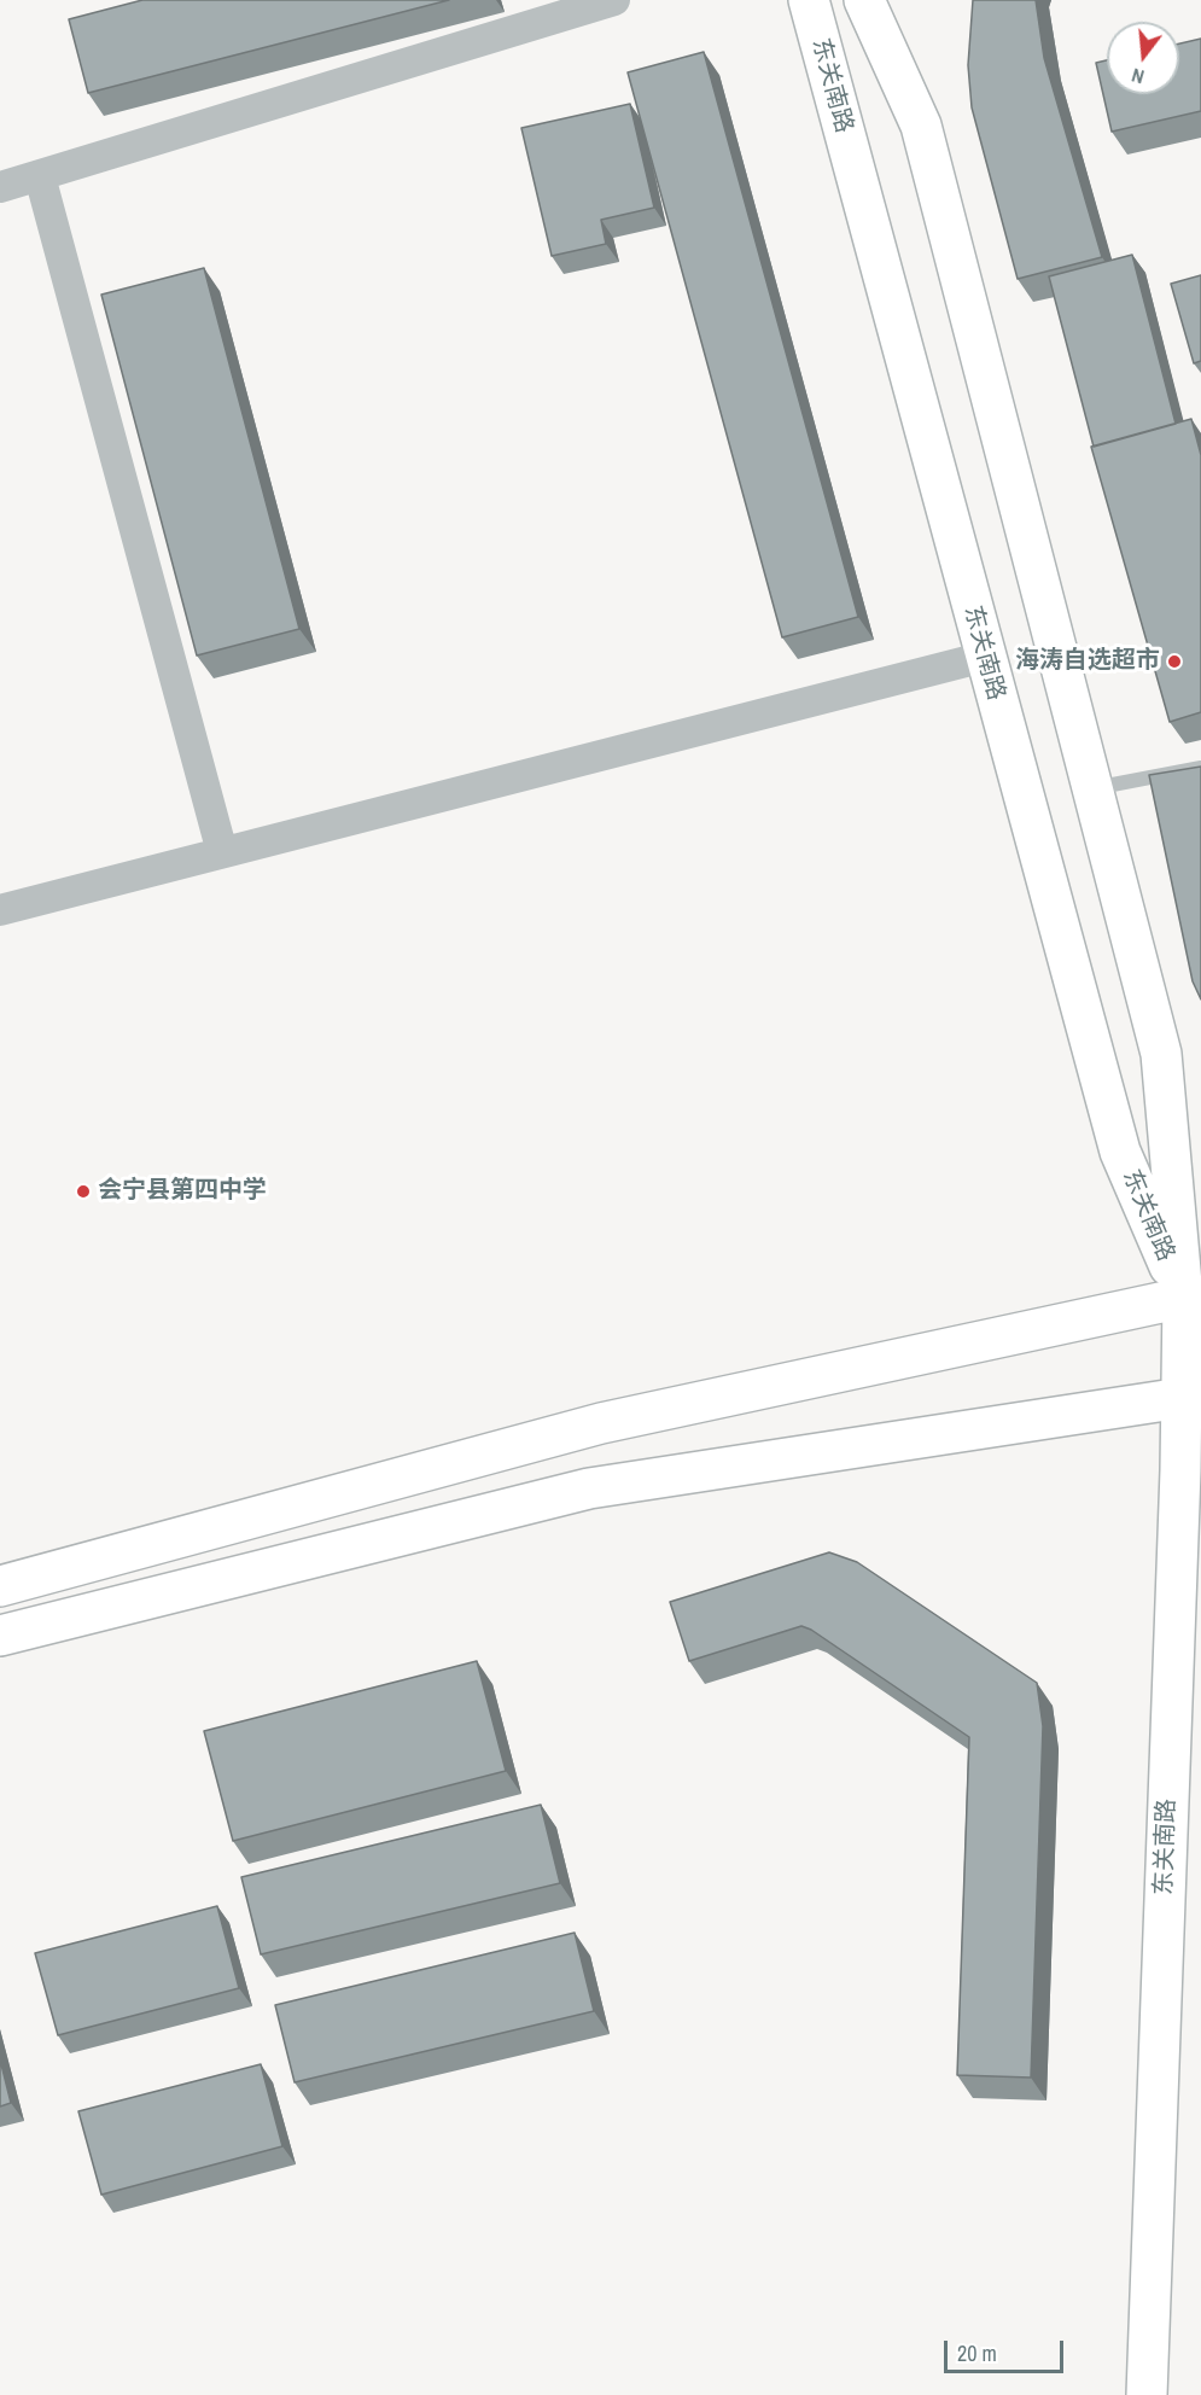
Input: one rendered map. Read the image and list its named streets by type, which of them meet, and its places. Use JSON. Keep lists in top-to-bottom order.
{
  "streets": {
    "main road": ["东关南路"]
  },
  "places": ["海涛自选超市", "会宁县第四中学"],
  "scale_bar": "20 m",
  "north": "bottom"
}
